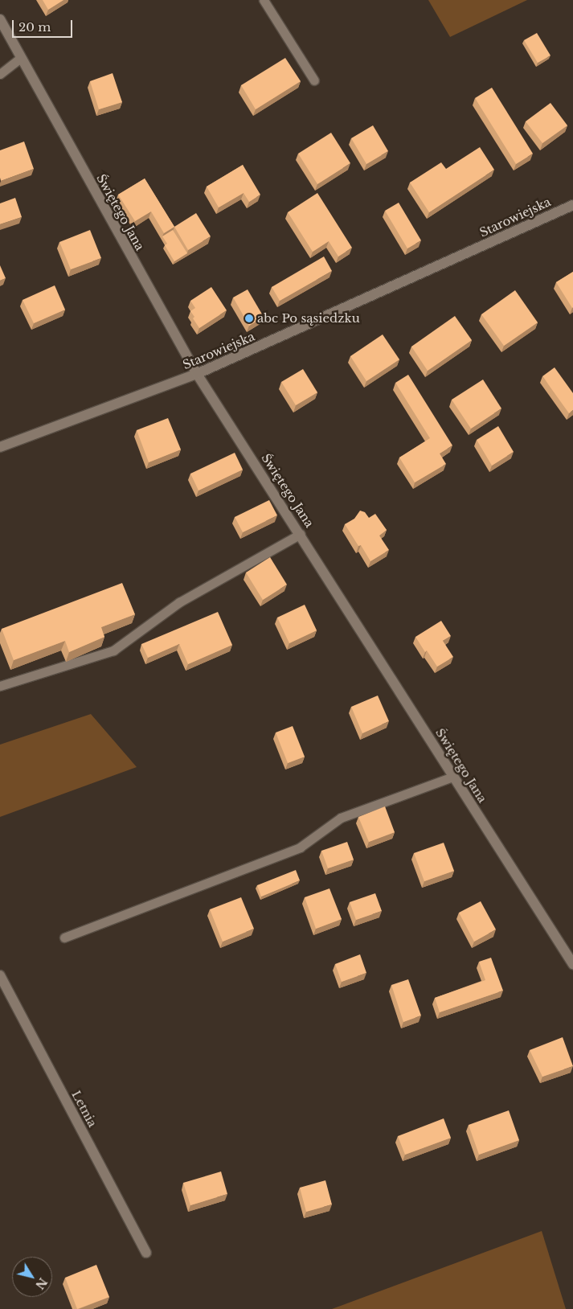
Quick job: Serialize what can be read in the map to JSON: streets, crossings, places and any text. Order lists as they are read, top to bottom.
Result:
{
  "streets": {
    "street": ["Świętego Jana", "Starowiejska", "Letnia"]
  },
  "crossings": [
    ["Świętego Jana", "Starowiejska"]
  ],
  "places": ["abc Po sąsiedzku"],
  "scale_bar": "20 m",
  "north": "bottom right"
}
